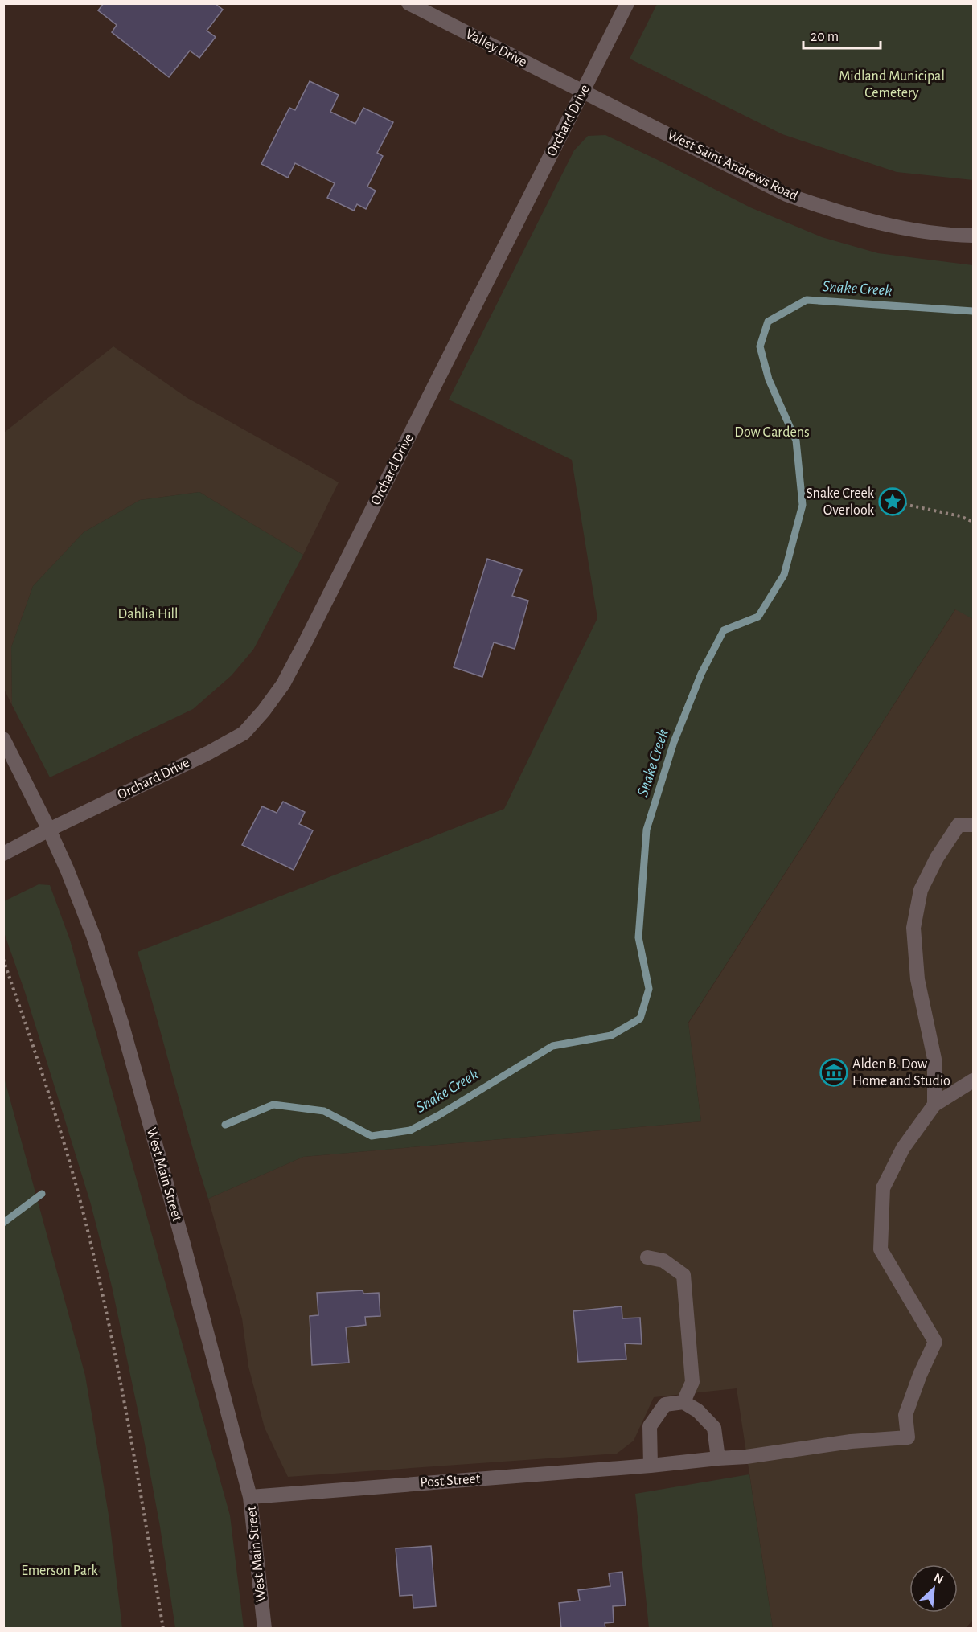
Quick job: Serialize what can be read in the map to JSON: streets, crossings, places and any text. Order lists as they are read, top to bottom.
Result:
{
  "streets": {
    "street": [
      "Valley Drive",
      "Orchard Drive",
      "West Saint Andrews Road",
      "West Main Street",
      "Post Street"
    ]
  },
  "crossings": [
    ["Valley Drive", "Orchard Drive"],
    ["Valley Drive", "West Saint Andrews Road"],
    ["Orchard Drive", "West Saint Andrews Road"],
    ["Orchard Drive", "West Main Street"],
    ["West Main Street", "Post Street"]
  ],
  "water": ["Snake Creek"],
  "parks": [
    "Midland Municipal Cemetery",
    "Dow Gardens",
    "Dahlia Hill",
    "Emerson Park"
  ],
  "places": {
    "place": ["Snake Creek Overlook"],
    "museum": ["Alden B. Dow Home and Studio"]
  },
  "scale_bar": "20 m",
  "north": "top right"
}
